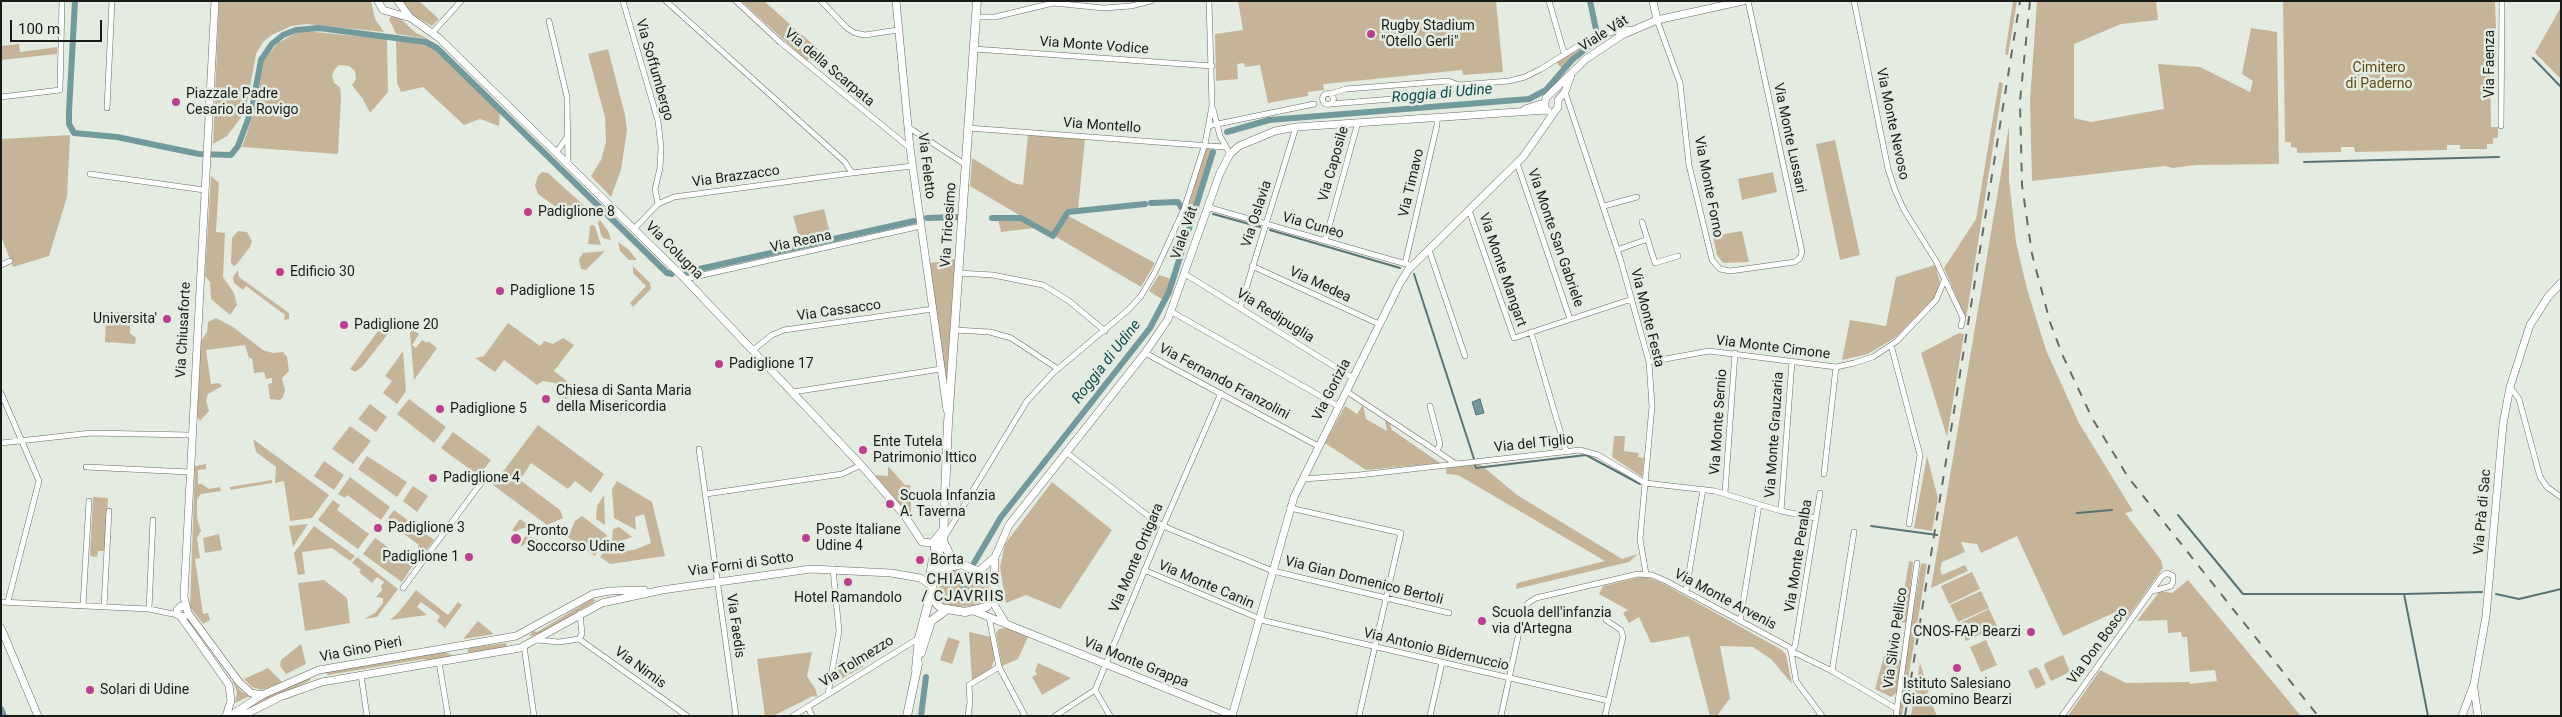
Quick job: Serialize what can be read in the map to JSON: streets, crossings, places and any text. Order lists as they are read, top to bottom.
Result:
{
  "streets": {
    "main road": ["Via Tricesimo"],
    "street": [
      "Viale Vât",
      "Via Monte Vodice",
      "Via Faenza",
      "Via della Scarpata",
      "Via Soffumbergo",
      "Via Monte Nevoso",
      "Via Montello",
      "Via Monte Lussari",
      "Via Caposile",
      "Via Feletto",
      "Via Brazzacco",
      "Via Timavo",
      "Via Monte Forno",
      "Via Oslavia",
      "Via Cuneo",
      "Via Monte San Gabriele",
      "Via Reana",
      "Via Colugna",
      "Via Monte Mangart",
      "Via Medea",
      "Via Cassacco",
      "Via Redipuglia",
      "Via Monte Festa",
      "Via Chiusaforte",
      "Via Monte Cimone",
      "Via Fernando Franzolini",
      "Via Gorizia",
      "Via Monte Sernio",
      "Via Monte Grauzaria",
      "Via del Tiglio",
      "Via Prà di Sac",
      "Via Monte Peralba",
      "Via Monte Ortigara",
      "Via Forni di Sotto",
      "Via Gian Domenico Bertoli",
      "Via Monte Canin",
      "Via Monte Arvenis",
      "Via Faedis",
      "Via Silvio Pellico",
      "Via Don Bosco",
      "Via Gino Pieri",
      "Via Antonio Bidernuccio",
      "Via Tolmezzo",
      "Via Monte Grappa",
      "Via Nimis"
    ]
  },
  "crossings": [
    ["Viale Vât", "Via Caposile"],
    ["Viale Vât", "Via Timavo"],
    ["Viale Vât", "Via Monte Forno"],
    ["Viale Vât", "Via Oslavia"],
    ["Viale Vât", "Via Cuneo"],
    ["Viale Vât", "Via Redipuglia"],
    ["Viale Vât", "Via Monte Festa"],
    ["Viale Vât", "Via Fernando Franzolini"],
    ["Viale Vât", "Via Gorizia"],
    ["Viale Vât", "Via Forni di Sotto"],
    ["Viale Vât", "Via Gian Domenico Bertoli"],
    ["Viale Vât", "Via Monte Grappa"],
    ["Via Monte Vodice", "Via Tricesimo"],
    ["Via della Scarpata", "Via Feletto"],
    ["Via Soffumbergo", "Via Brazzacco"],
    ["Via Monte Nevoso", "Via Monte Cimone"],
    ["Via Montello", "Via Tricesimo"],
    ["Via Monte Lussari", "Via Monte Forno"],
    ["Via Caposile", "Via Cuneo"],
    ["Via Feletto", "Via Brazzacco"],
    ["Via Feletto", "Via Tricesimo"],
    ["Via Feletto", "Via Reana"],
    ["Via Feletto", "Via Cassacco"],
    ["Via Brazzacco", "Via Colugna"],
    ["Via Timavo", "Via Cuneo"],
    ["Via Timavo", "Via Gorizia"],
    ["Via Oslavia", "Via Cuneo"],
    ["Via Oslavia", "Via Medea"],
    ["Via Oslavia", "Via Redipuglia"],
    ["Via Cuneo", "Via Gorizia"],
    ["Via Monte San Gabriele", "Via Gorizia"],
    ["Via Reana", "Via Colugna"],
    ["Via Colugna", "Via Cassacco"],
    ["Via Monte Mangart", "Via Gorizia"],
    ["Via Medea", "Via Gorizia"],
    ["Via Redipuglia", "Via Gorizia"],
    ["Via Monte Festa", "Via Monte Cimone"],
    ["Via Monte Festa", "Via del Tiglio"],
    ["Via Monte Festa", "Via Monte Arvenis"],
    ["Via Monte Cimone", "Via Monte Sernio"],
    ["Via Monte Cimone", "Via Monte Grauzaria"],
    ["Via Fernando Franzolini", "Via Gorizia"],
    ["Via Fernando Franzolini", "Via Monte Ortigara"],
    ["Via Gorizia", "Via del Tiglio"],
    ["Via Gorizia", "Via Gian Domenico Bertoli"],
    ["Via Gorizia", "Via Monte Canin"],
    ["Via Gorizia", "Via Antonio Bidernuccio"],
    ["Via Gorizia", "Via Monte Grappa"],
    ["Via Monte Sernio", "Via del Tiglio"],
    ["Via Monte Grauzaria", "Via del Tiglio"],
    ["Via del Tiglio", "Via Monte Peralba"],
    ["Via Monte Peralba", "Via Monte Arvenis"],
    ["Via Monte Ortigara", "Via Gian Domenico Bertoli"],
    ["Via Monte Ortigara", "Via Monte Canin"],
    ["Via Monte Ortigara", "Via Monte Grappa"],
    ["Via Forni di Sotto", "Via Faedis"],
    ["Via Forni di Sotto", "Via Gino Pieri"],
    ["Via Forni di Sotto", "Via Monte Grappa"],
    ["Via Monte Canin", "Via Antonio Bidernuccio"],
    ["Via Monte Arvenis", "Via Silvio Pellico"]
  ],
  "districts": ["CHIAVRIS / CJAVRIIS"],
  "water": ["Roggia di Udine"],
  "parks": ["Cimitero di Paderno"],
  "places": [
    "Rugby Stadium \"Otello Gerli\"",
    "Piazzale Padre Cesario da Rovigo",
    "Padiglione 8",
    "Edificio 30",
    "Padiglione 15",
    "Universita'",
    "Padiglione 20",
    "Padiglione 17",
    "Chiesa di Santa Maria della Misericordia",
    "Padiglione 5",
    "Ente Tutela Patrimonio Ittico",
    "Padiglione 4",
    "Scuola Infanzia A. Taverna",
    "Padiglione 3",
    "Poste Italiane Udine 4",
    "Pronto Soccorso Udine",
    "Padiglione 1",
    "Borta",
    "Hotel Ramandolo",
    "Scuola dell'infanzia via d'Artegna",
    "CNOS-FAP Bearzi",
    "Istituto Salesiano Giacomino Bearzi",
    "Solari di Udine"
  ],
  "scale_bar": "100 m"
}
